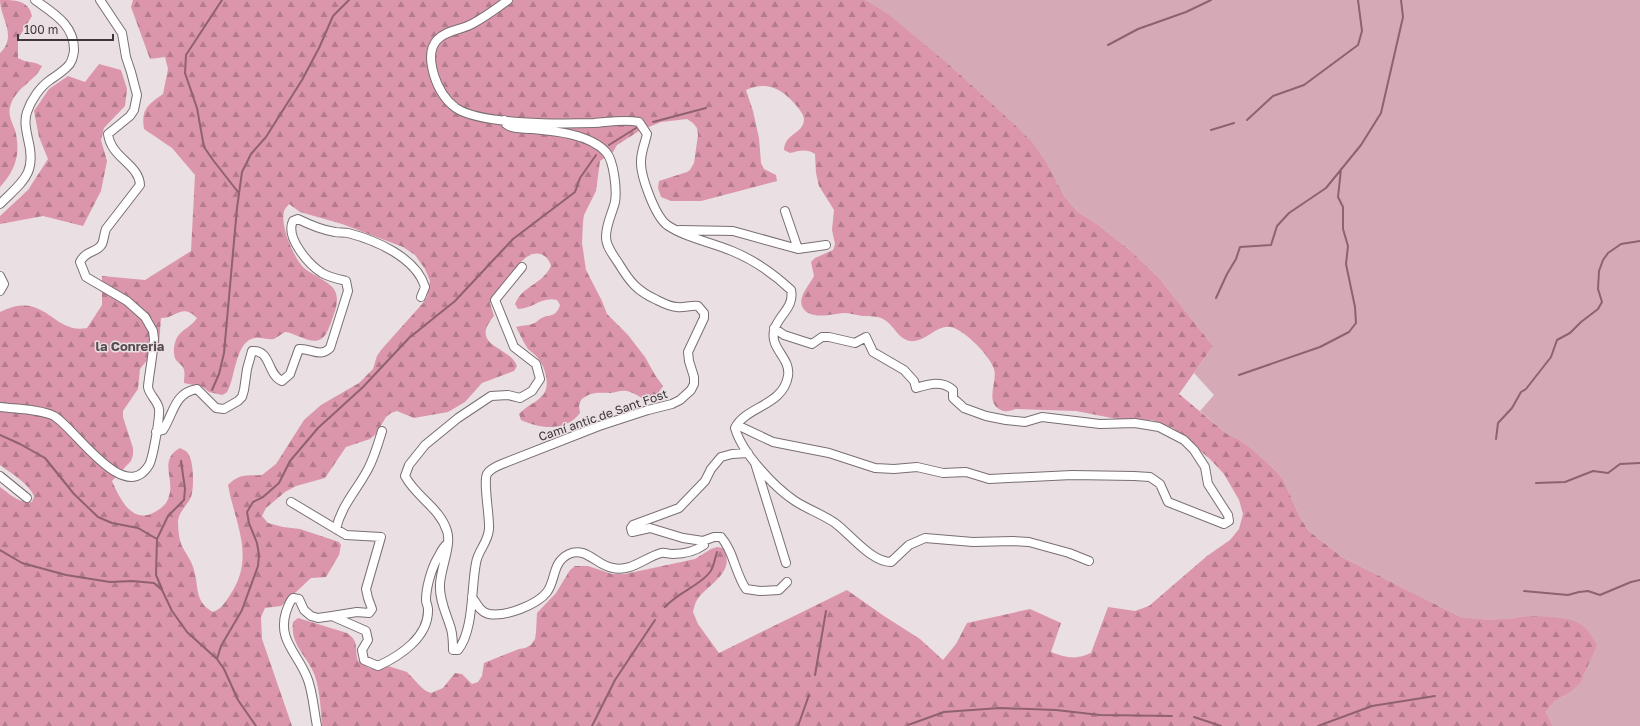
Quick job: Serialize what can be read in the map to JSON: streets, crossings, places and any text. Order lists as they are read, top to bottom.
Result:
{
  "streets": {
    "street": ["Camí antic de Sant Fost"]
  },
  "districts": ["la Conreria"],
  "scale_bar": "100 m"
}
